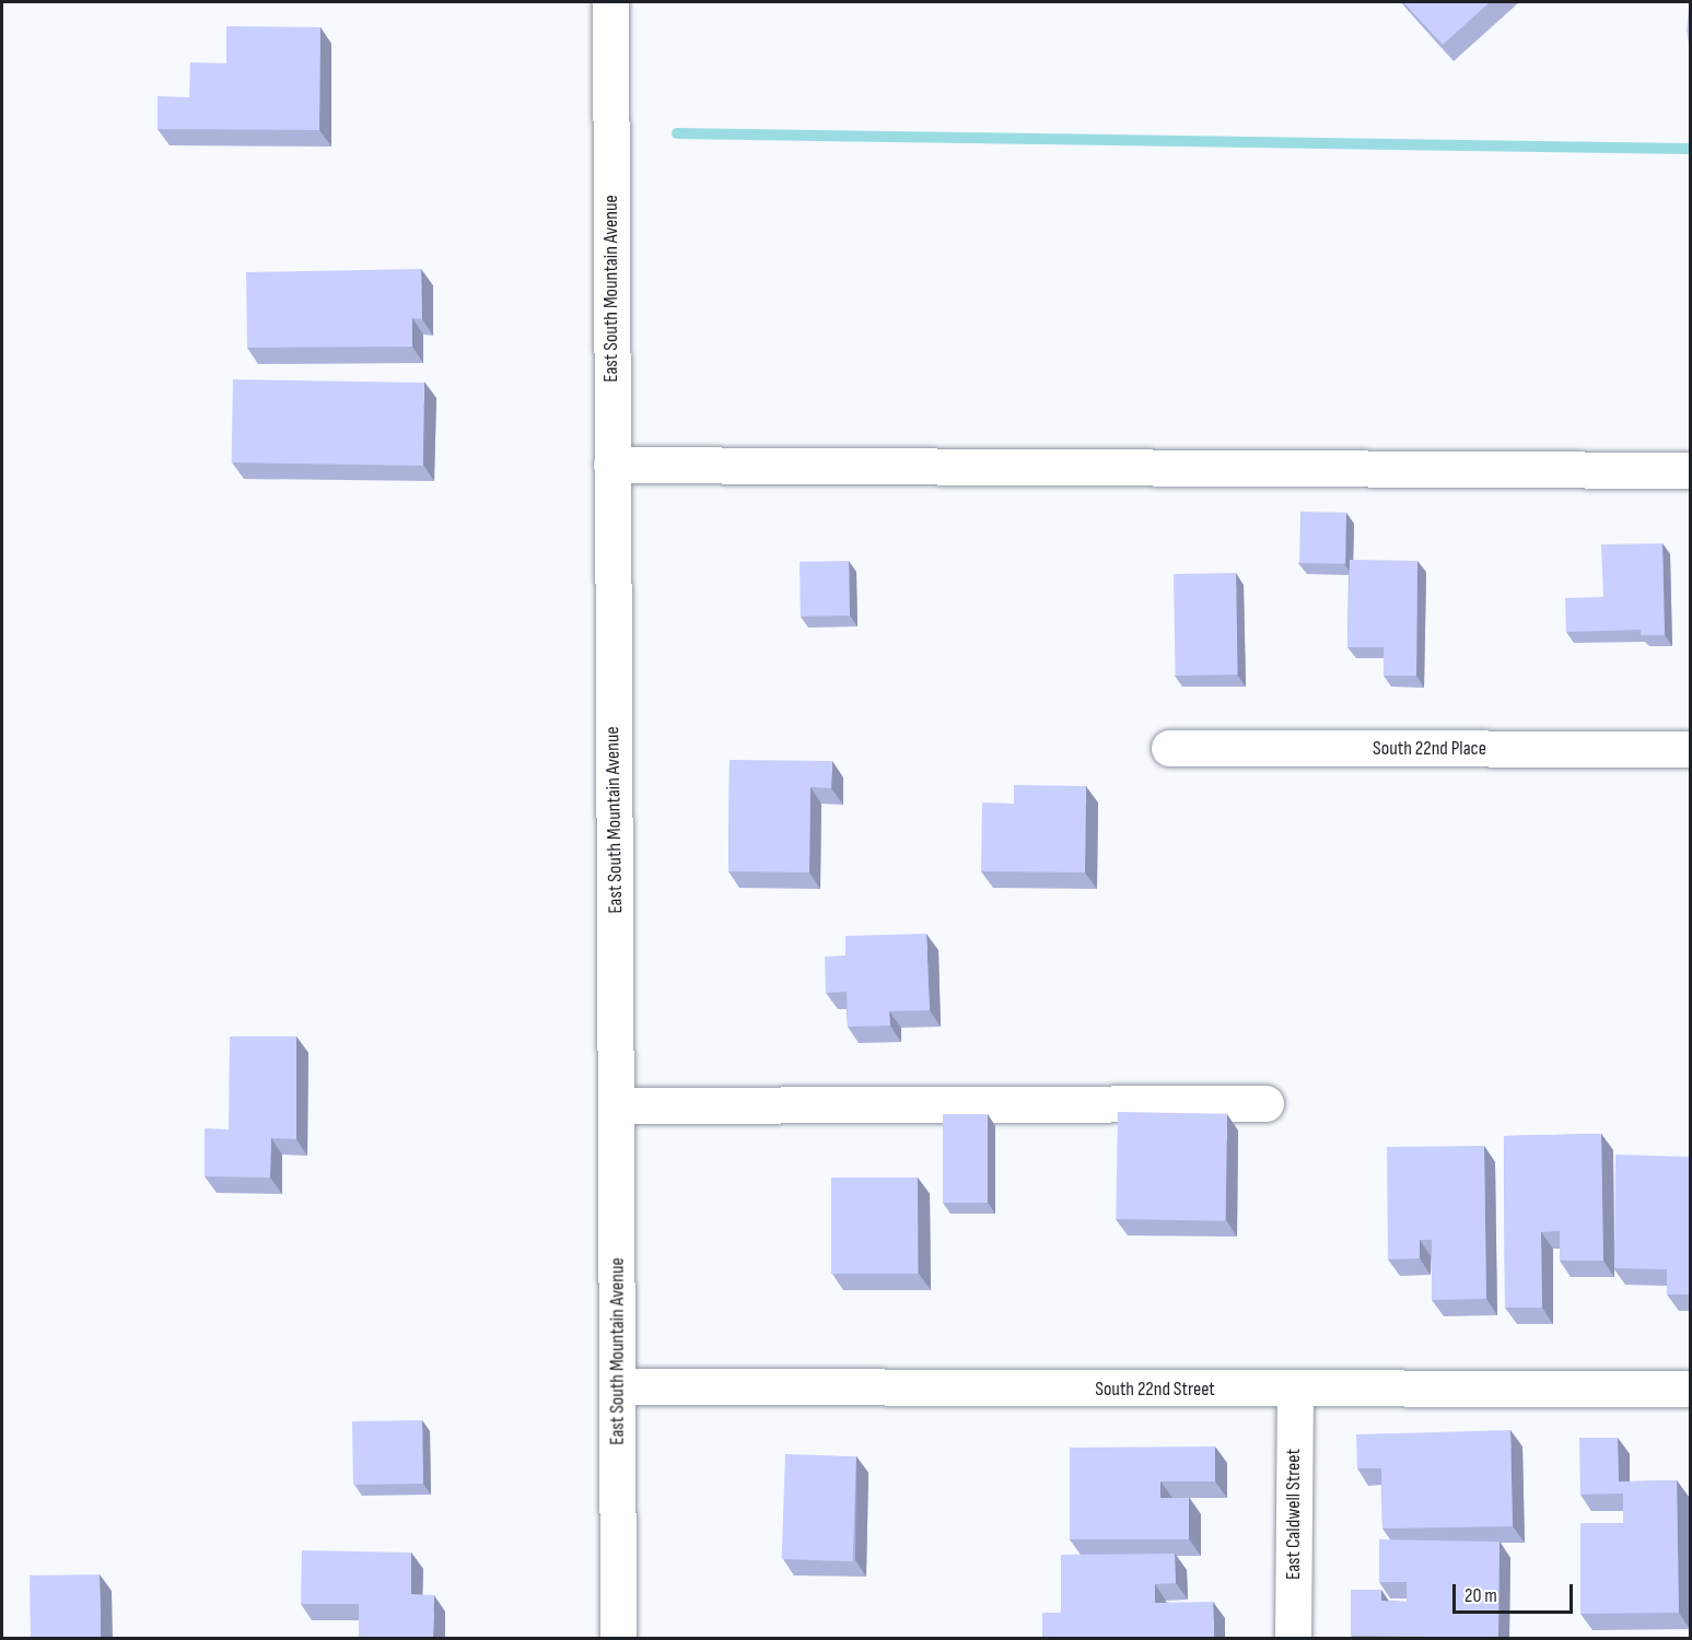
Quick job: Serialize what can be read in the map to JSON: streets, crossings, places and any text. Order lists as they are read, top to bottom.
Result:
{
  "streets": {
    "street": [
      "East South Mountain Avenue",
      "South 22nd Place",
      "South 22nd Street",
      "East Caldwell Street"
    ]
  },
  "crossings": [
    ["East South Mountain Avenue", "South 22nd Street"],
    ["South 22nd Street", "East Caldwell Street"]
  ],
  "scale_bar": "20 m"
}
